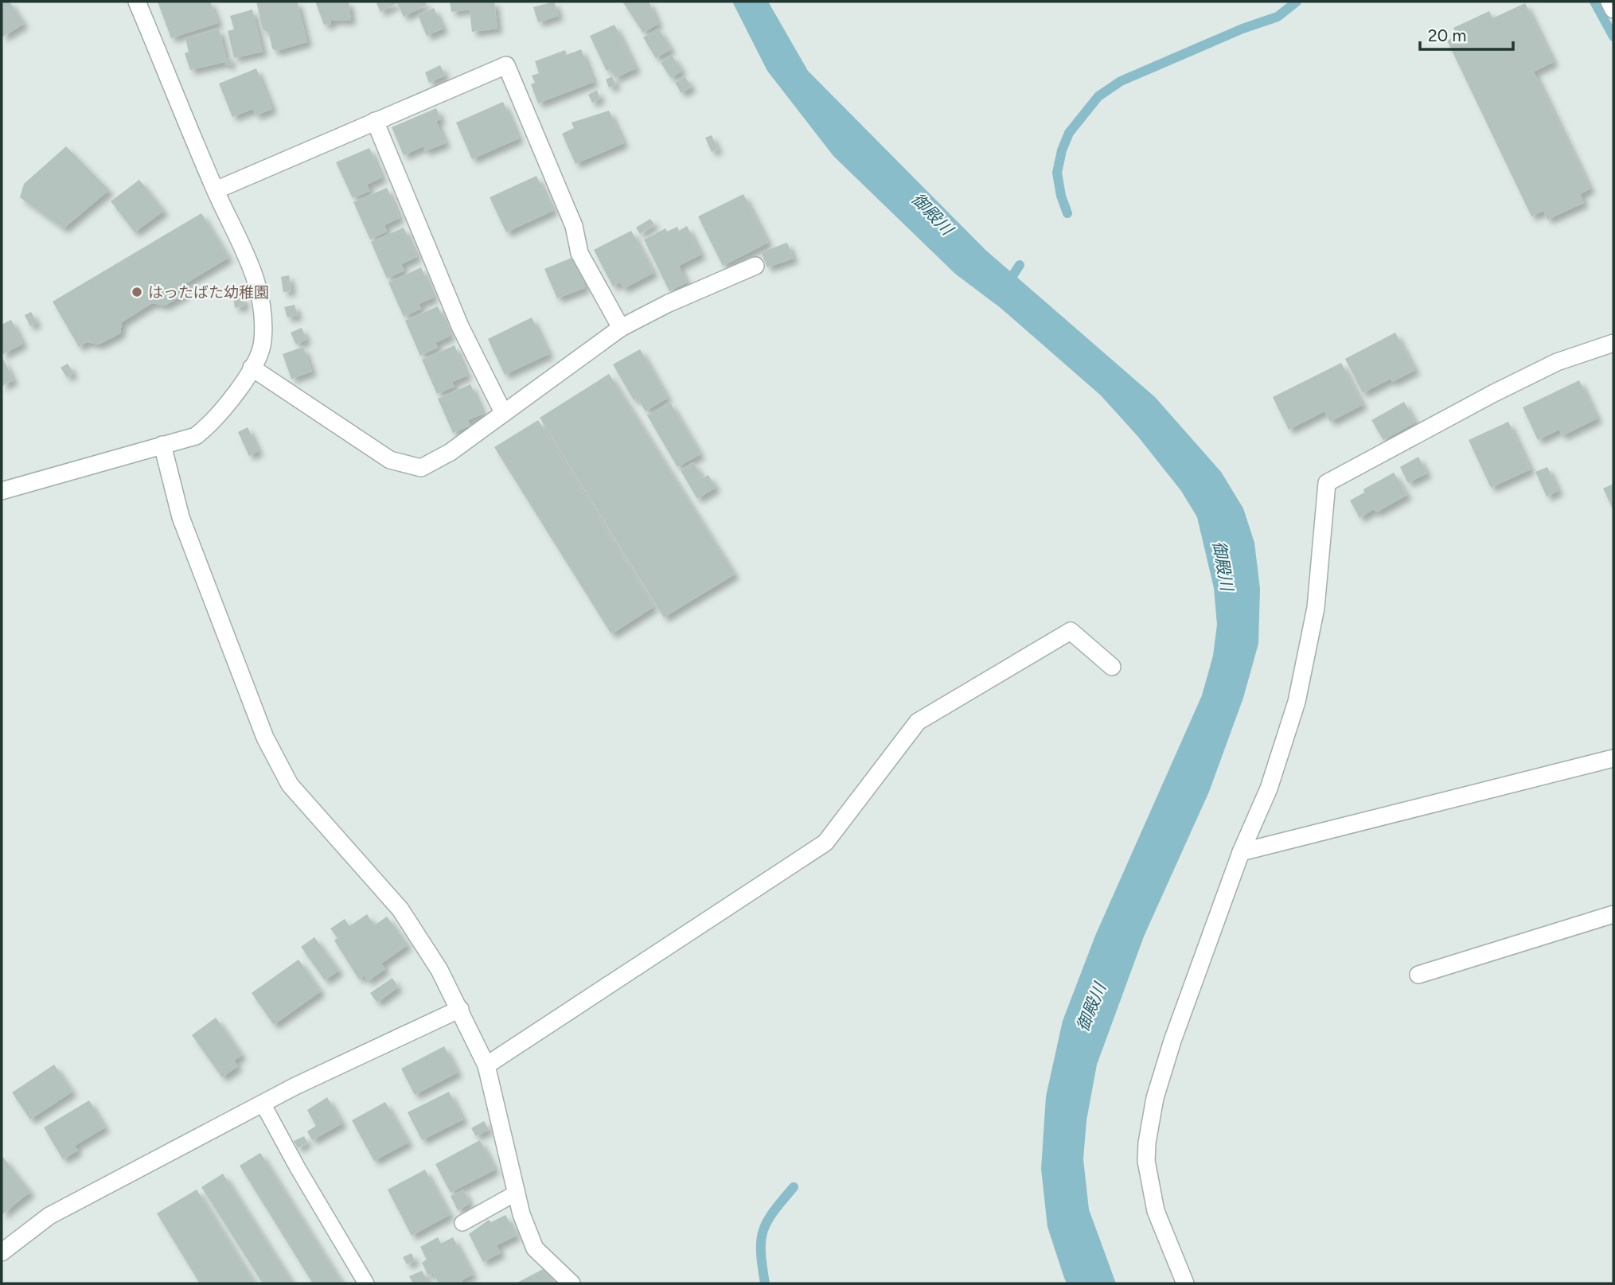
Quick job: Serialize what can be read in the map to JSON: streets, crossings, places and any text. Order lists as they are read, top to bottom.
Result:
{
  "water": ["御殿川"],
  "places": ["はったばた幼稚園"],
  "scale_bar": "20 m"
}
